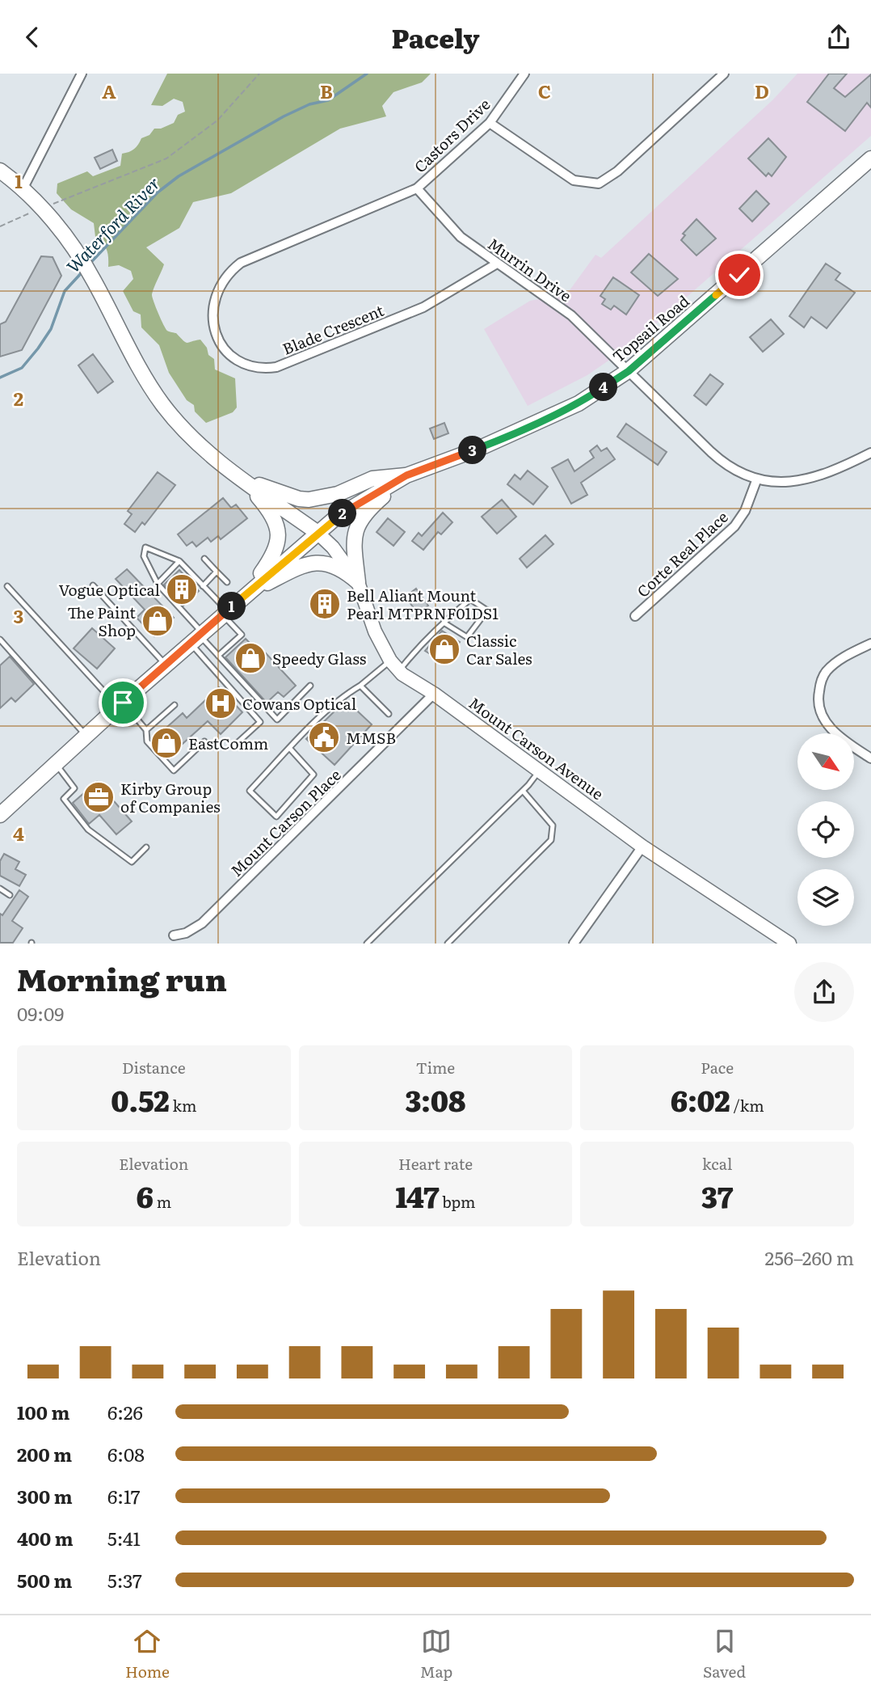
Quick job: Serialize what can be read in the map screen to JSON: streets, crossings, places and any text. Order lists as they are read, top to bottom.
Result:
{
  "streets": {
    "main road": ["Topsail Road", "Mount Carson Avenue"],
    "street": [
      "Castors Drive",
      "Murrin Drive",
      "Blade Crescent",
      "Corte Real Place",
      "Mount Carson Place"
    ]
  },
  "crossings": [
    ["Castors Drive", "Murrin Drive"],
    ["Castors Drive", "Blade Crescent"],
    ["Murrin Drive", "Topsail Road"],
    ["Murrin Drive", "Blade Crescent"],
    ["Murrin Drive", "Corte Real Place"],
    ["Topsail Road", "Mount Carson Avenue"],
    ["Mount Carson Avenue", "Mount Carson Place"]
  ],
  "water": ["Waterford River"],
  "places": {
    "building": ["Vogue Optical", "Bell Aliant Mount Pearl MTPRNF01DS1"],
    "shop": [
      "The Paint Shop",
      "Classic Car Sales",
      "Speedy Glass",
      "EastComm"
    ],
    "hospital": ["Cowans Optical"],
    "public building": ["MMSB"],
    "office": ["Kirby Group of Companies"]
  },
  "north": "bottom right",
  "page": {
    "header": "Pacely",
    "pins": [
      "4",
      "3",
      "2",
      "1"
    ],
    "heading": ["Morning run", "09:09"],
    "stats": [
      ["Distance", "0.52 km"],
      ["Time", "3:08"],
      ["Pace", "6:02 /km"],
      ["Elevation", "6 m"],
      ["Heart rate", "147 bpm"],
      ["kcal", "37"]
    ],
    "chart": ["Elevation", "256–260 m"],
    "list": [
      {
        "name": "100 m",
        "note": "6:26"
      },
      {
        "name": "200 m",
        "note": "6:08"
      },
      {
        "name": "300 m",
        "note": "6:17"
      },
      {
        "name": "400 m",
        "note": "5:41"
      },
      {
        "name": "500 m",
        "note": "5:37"
      }
    ],
    "tabs": ["Home", "Map", "Saved"]
  },
  "grid": {
    "columns": [
      "A",
      "B",
      "C",
      "D"
    ],
    "rows": [
      "1",
      "2",
      "3",
      "4"
    ]
  }
}
